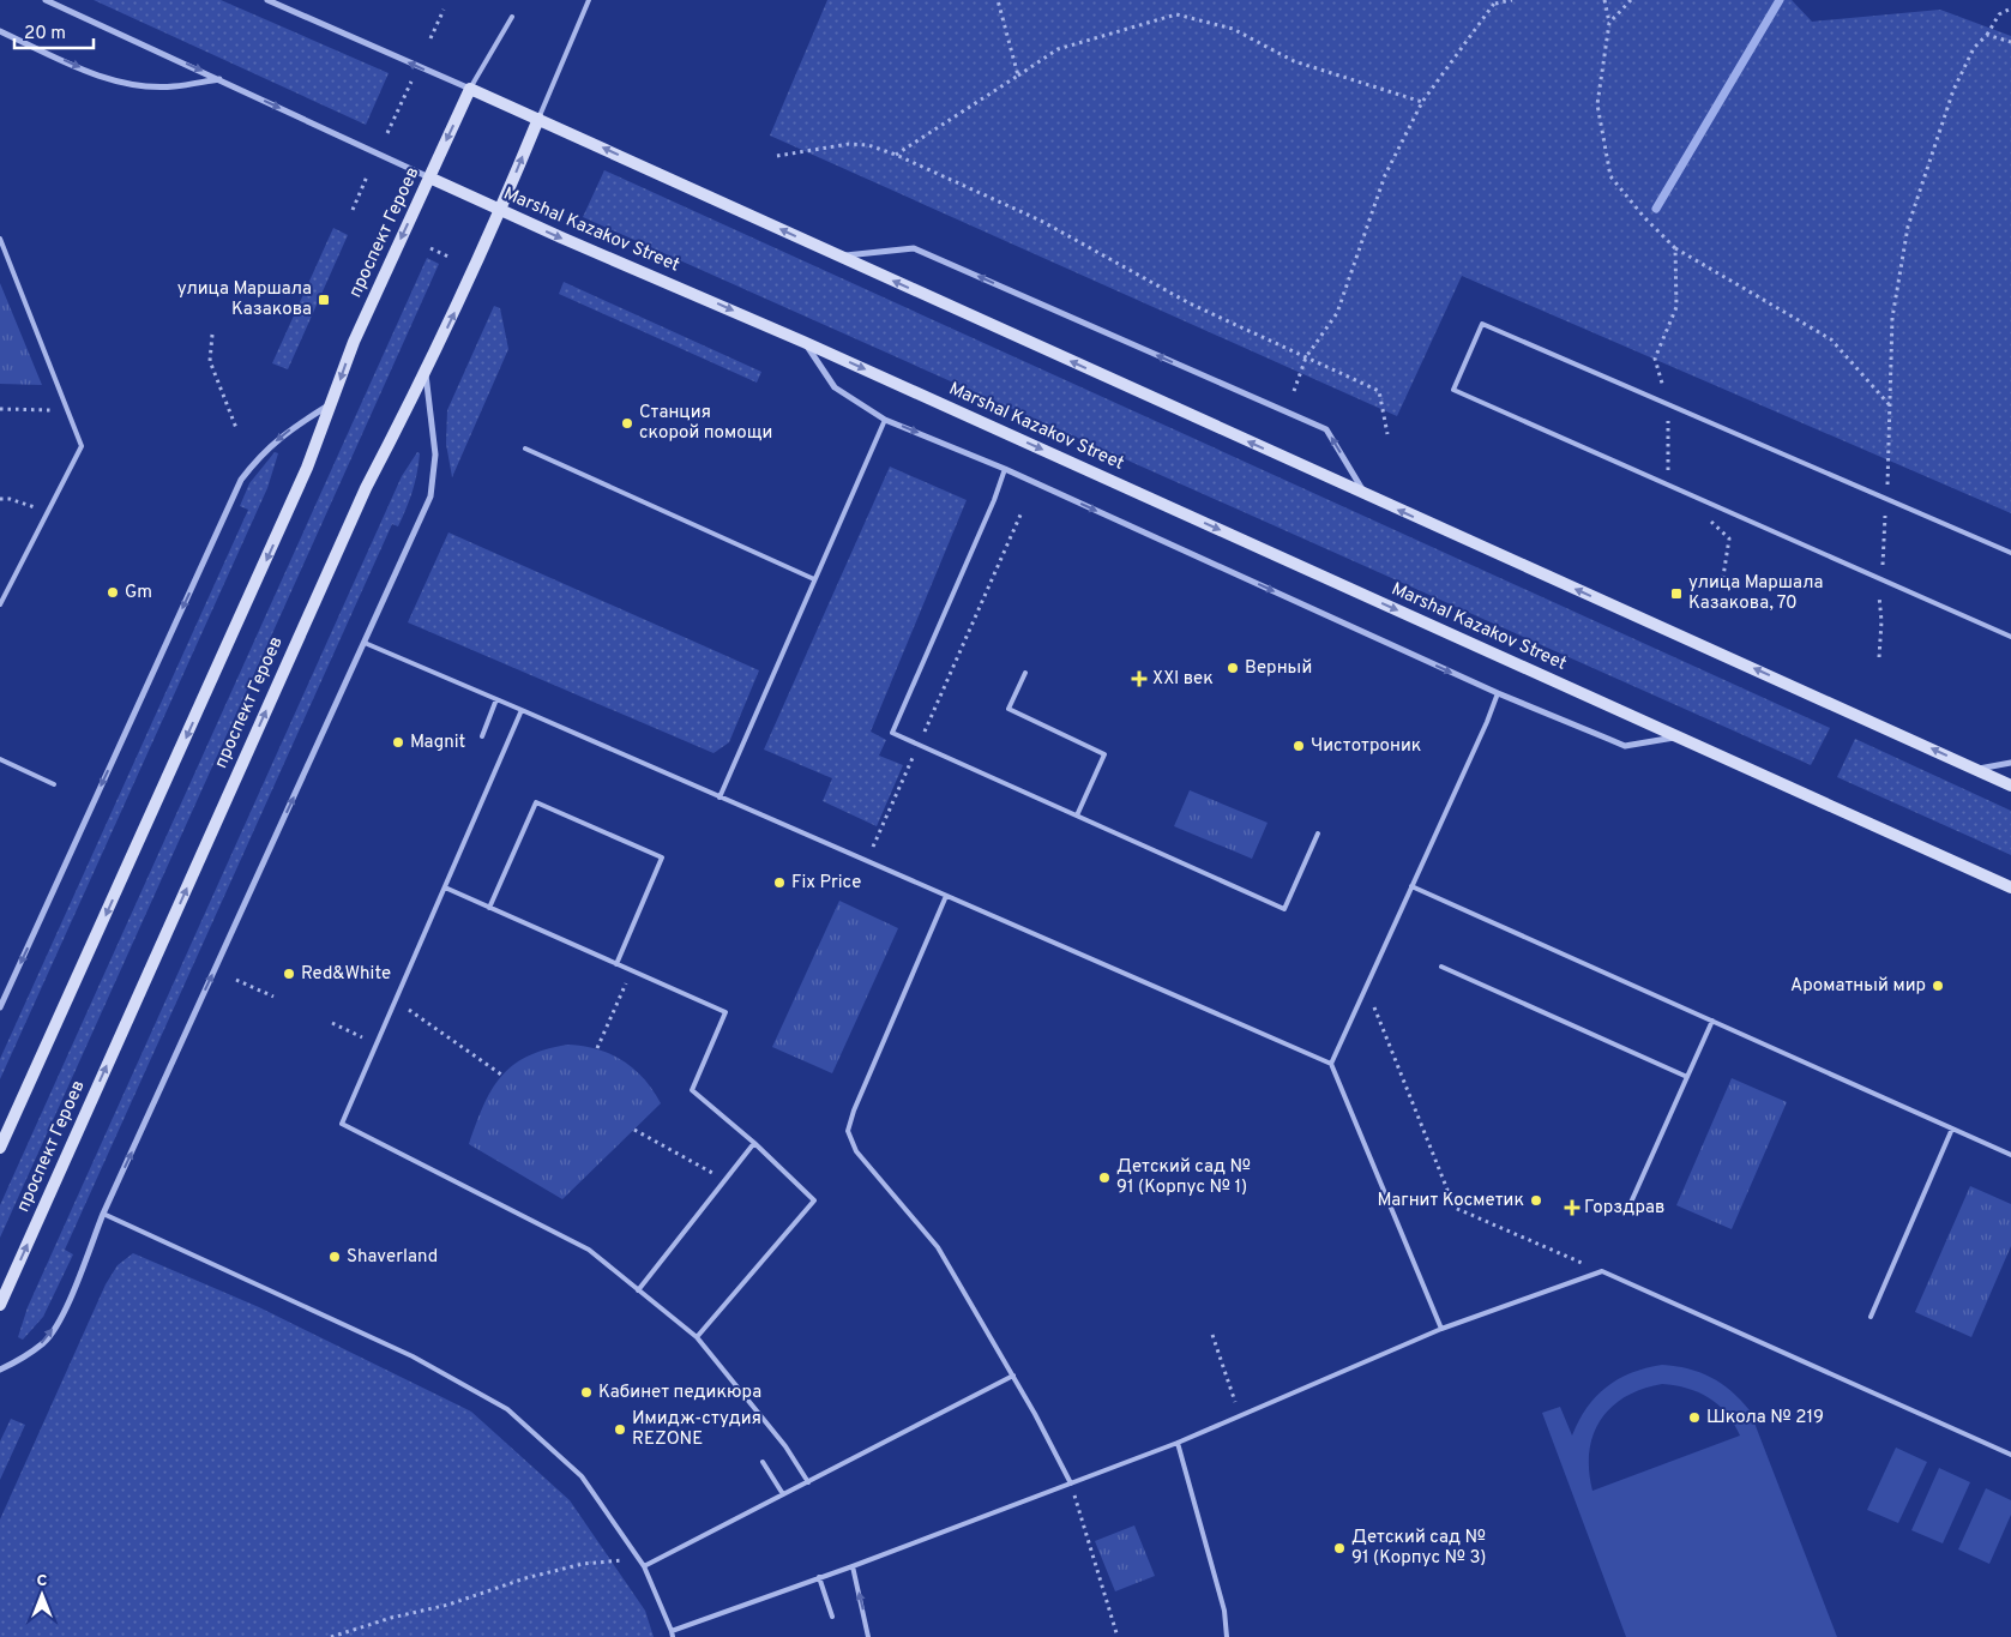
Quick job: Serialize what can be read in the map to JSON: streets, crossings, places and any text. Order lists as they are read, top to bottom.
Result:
{
  "streets": {
    "street": ["Marshal Kazakov Street", "проспект Героев"]
  },
  "crossings": [
    ["Marshal Kazakov Street", "проспект Героев"]
  ],
  "places": {
    "transit": ["улица Маршала Казакова", "улица Маршала Казакова, 70"],
    "other": [
      "Станция скорой помощи",
      "Gm",
      "Верный",
      "Magnit",
      "Чистотроник",
      "Fix Price",
      "Red&White",
      "Ароматный мир",
      "Детский сад № 91 (Корпус № 1)",
      "Магнит Косметик",
      "Shaverland",
      "Кабинет педикюра",
      "Школа № 219",
      "Имидж-студия REZONE",
      "Детский сад № 91 (Корпус № 3)"
    ],
    "health": ["XXI век", "Горздрав"]
  },
  "scale_bar": "20 m",
  "north": "top"
}
